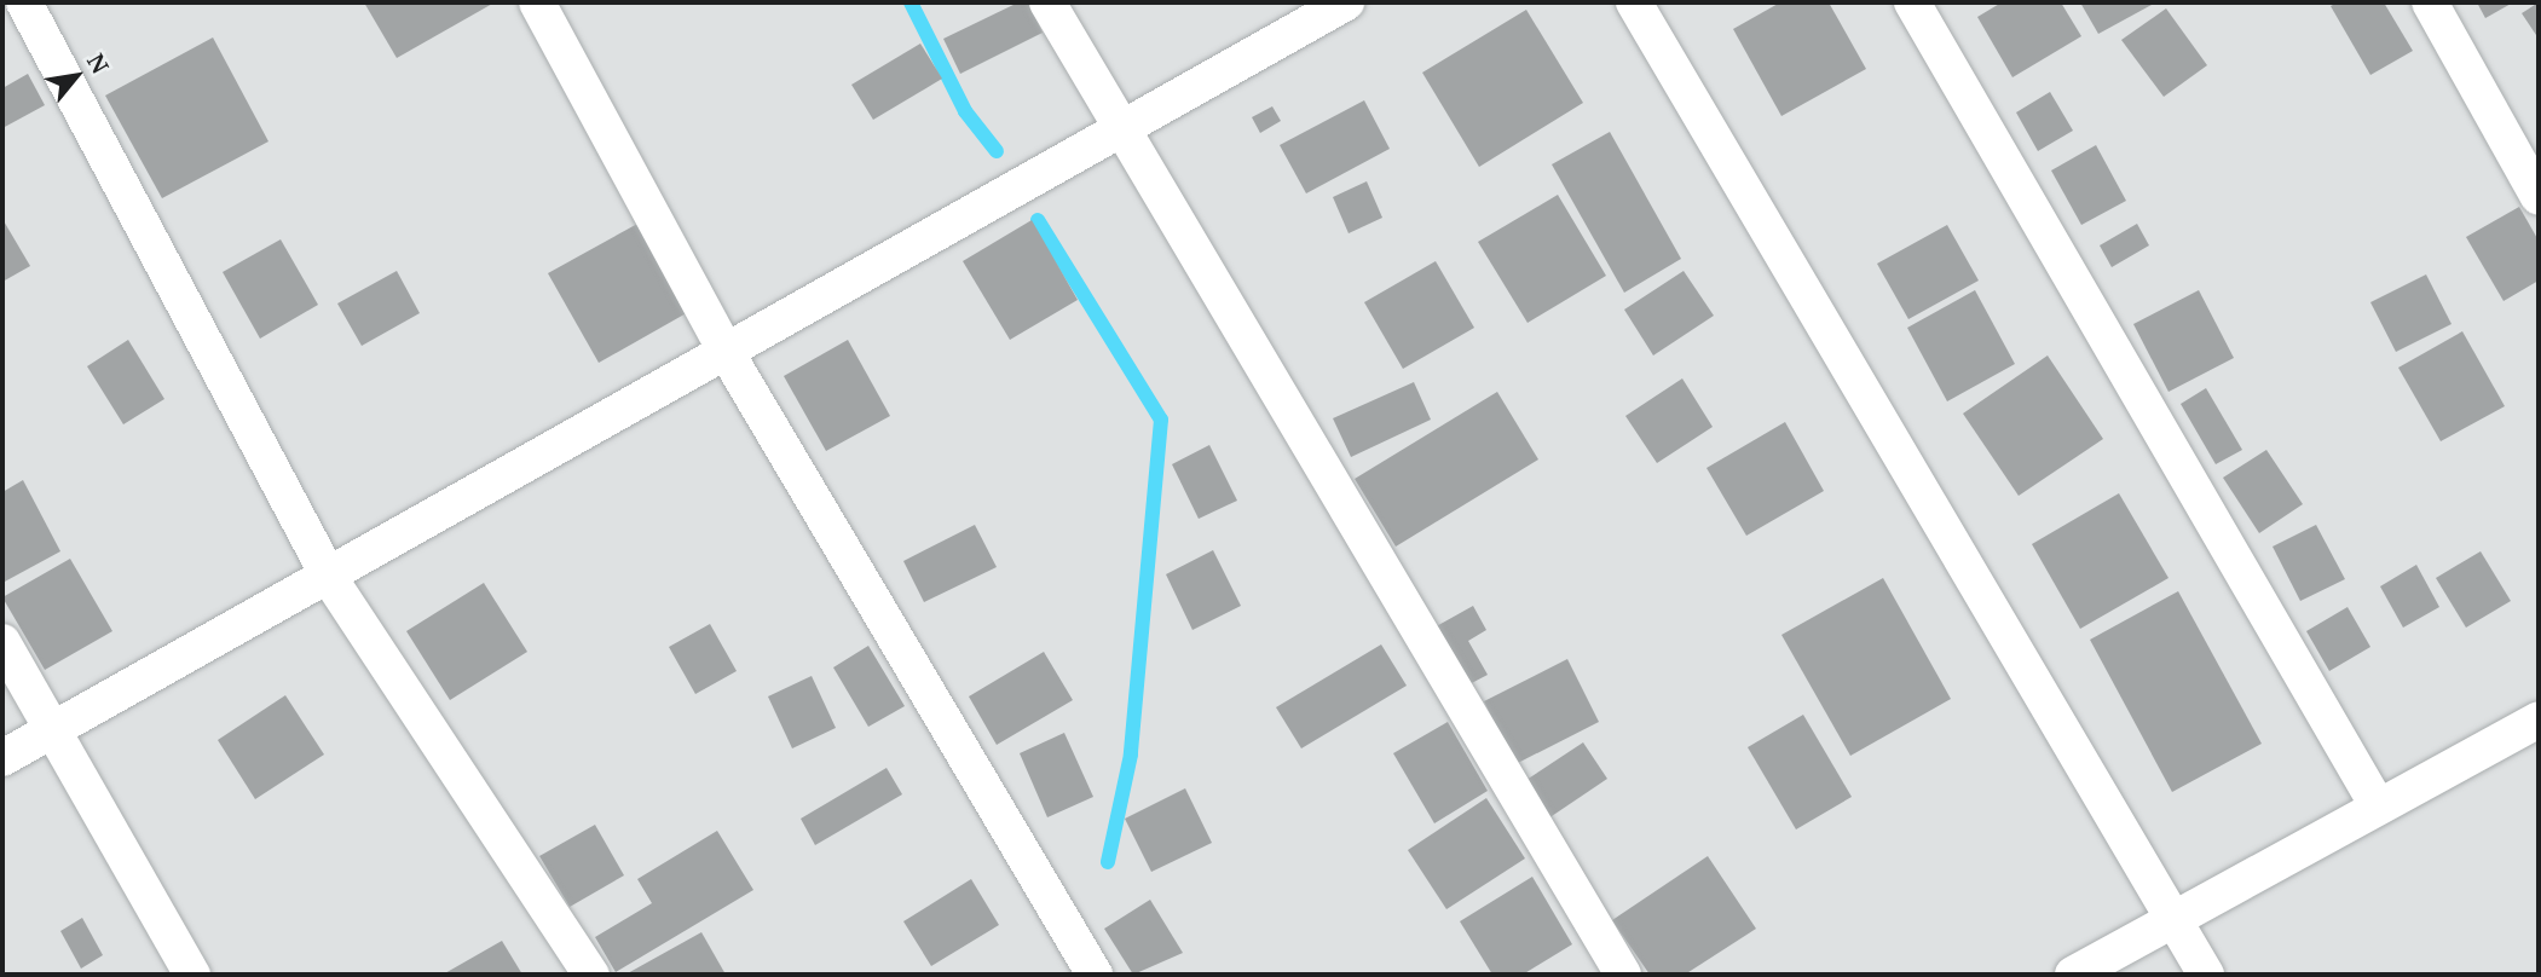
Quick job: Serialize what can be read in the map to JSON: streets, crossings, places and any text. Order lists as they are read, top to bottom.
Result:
{
  "north": "top right"
}
